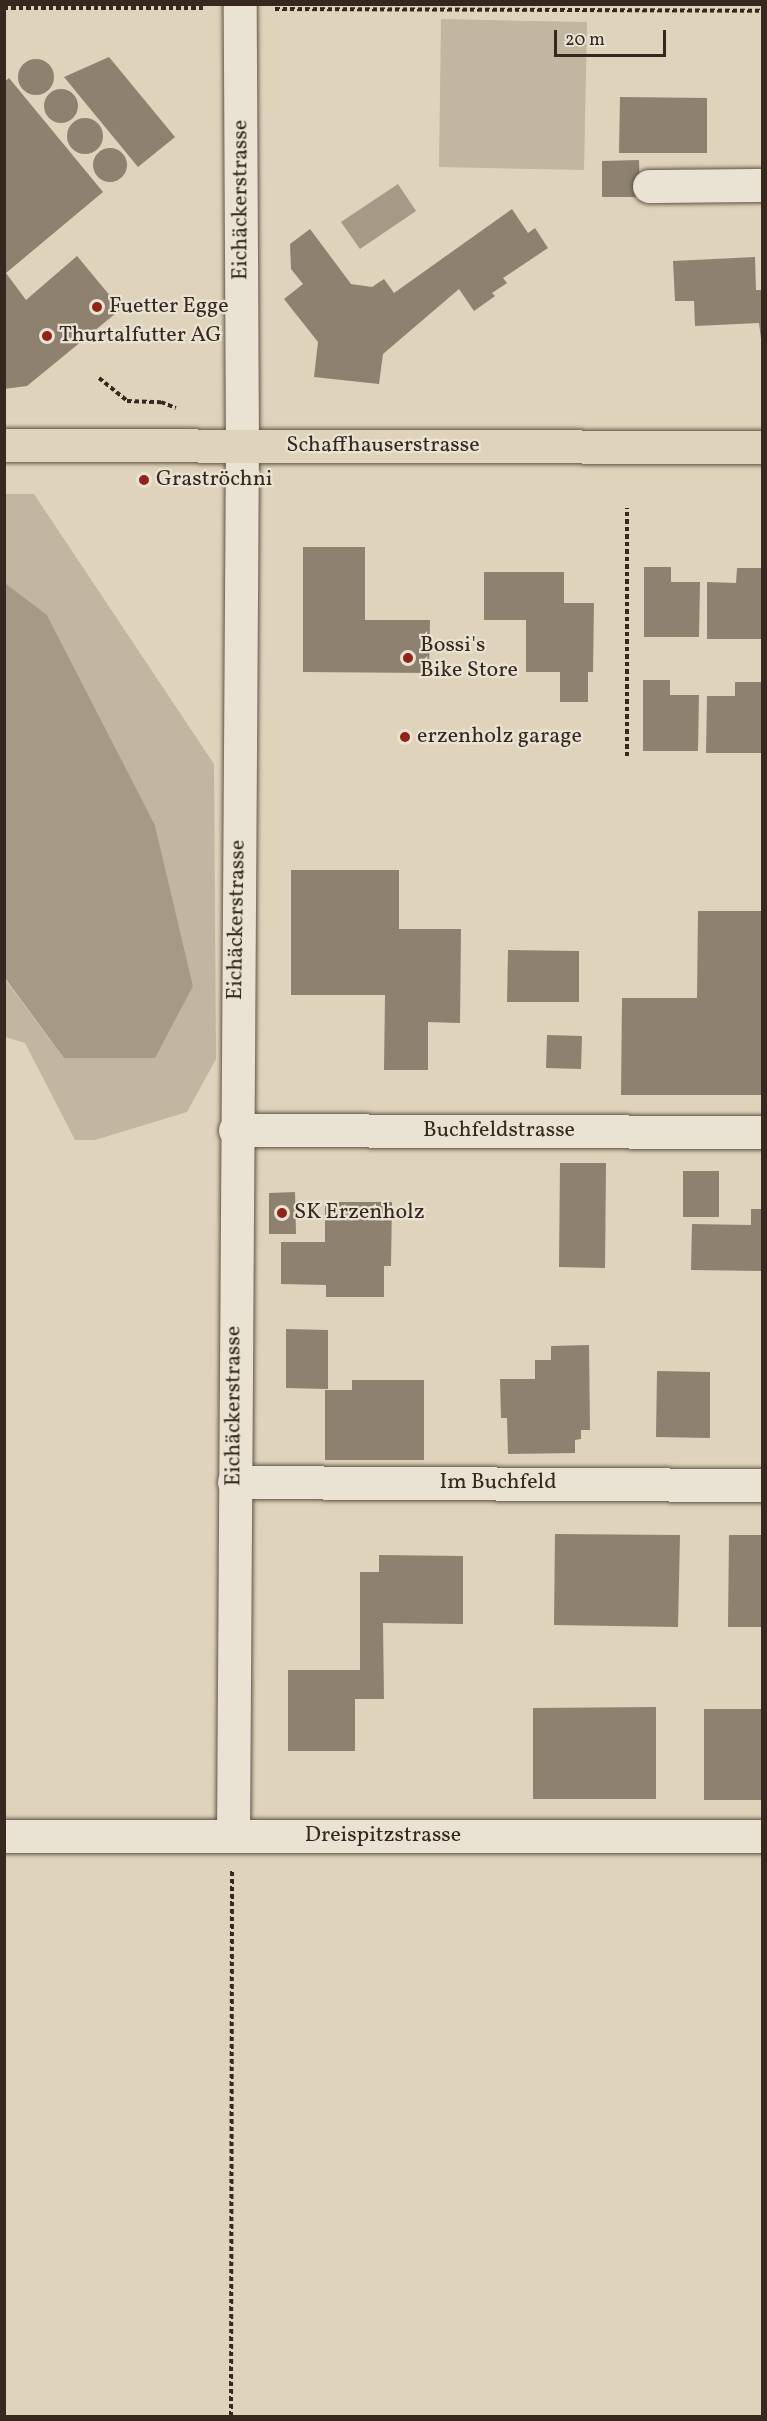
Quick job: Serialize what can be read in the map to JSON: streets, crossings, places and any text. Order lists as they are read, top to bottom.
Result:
{
  "streets": {
    "main road": ["Schaffhauserstrasse"],
    "street": [
      "Eichäckerstrasse",
      "Buchfeldstrasse",
      "Im Buchfeld",
      "Dreispitzstrasse"
    ]
  },
  "crossings": [
    ["Eichäckerstrasse", "Schaffhauserstrasse"],
    ["Eichäckerstrasse", "Buchfeldstrasse"],
    ["Eichäckerstrasse", "Im Buchfeld"],
    ["Eichäckerstrasse", "Dreispitzstrasse"]
  ],
  "places": [
    "Fuetter Egge",
    "Thurtalfutter AG",
    "Graströchni",
    "Bossi's Bike Store",
    "erzenholz garage",
    "SK Erzenholz"
  ],
  "scale_bar": "20 m"
}
